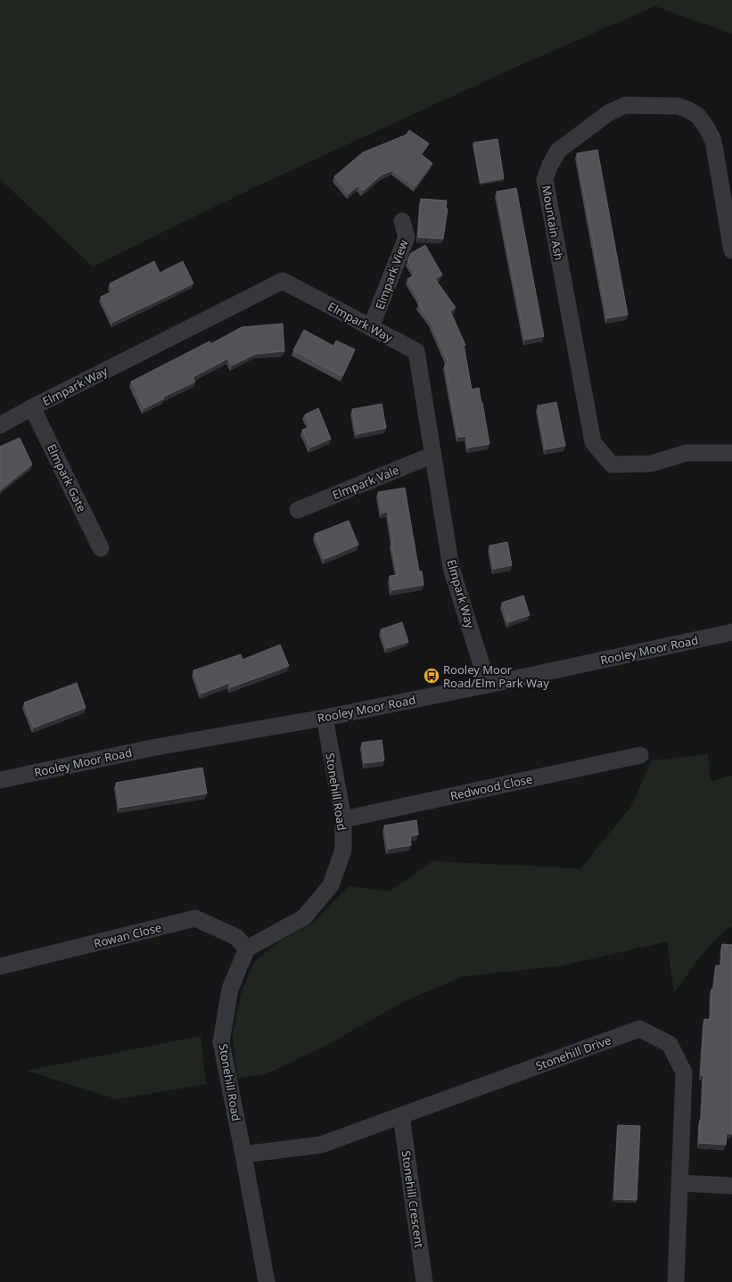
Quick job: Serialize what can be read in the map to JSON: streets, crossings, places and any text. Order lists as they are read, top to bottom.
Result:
{
  "streets": {
    "street": [
      "Mountain Ash",
      "Elmpark View",
      "Elmpark Way",
      "Elmpark Gate",
      "Elmpark Vale",
      "Rooley Moor Road",
      "Redwood Close",
      "Stonehill Road",
      "Rowan Close",
      "Stonehill Drive",
      "Stonehill Crescent"
    ]
  },
  "crossings": [
    ["Elmpark View", "Elmpark Way"],
    ["Elmpark Way", "Elmpark Gate"],
    ["Elmpark Way", "Elmpark Vale"],
    ["Elmpark Way", "Rooley Moor Road"],
    ["Rooley Moor Road", "Stonehill Road"],
    ["Redwood Close", "Stonehill Road"],
    ["Stonehill Road", "Rowan Close"],
    ["Stonehill Road", "Stonehill Drive"],
    ["Stonehill Drive", "Stonehill Crescent"]
  ],
  "places": {
    "bus stop": ["Rooley Moor Road/Elm Park Way"]
  }
}
